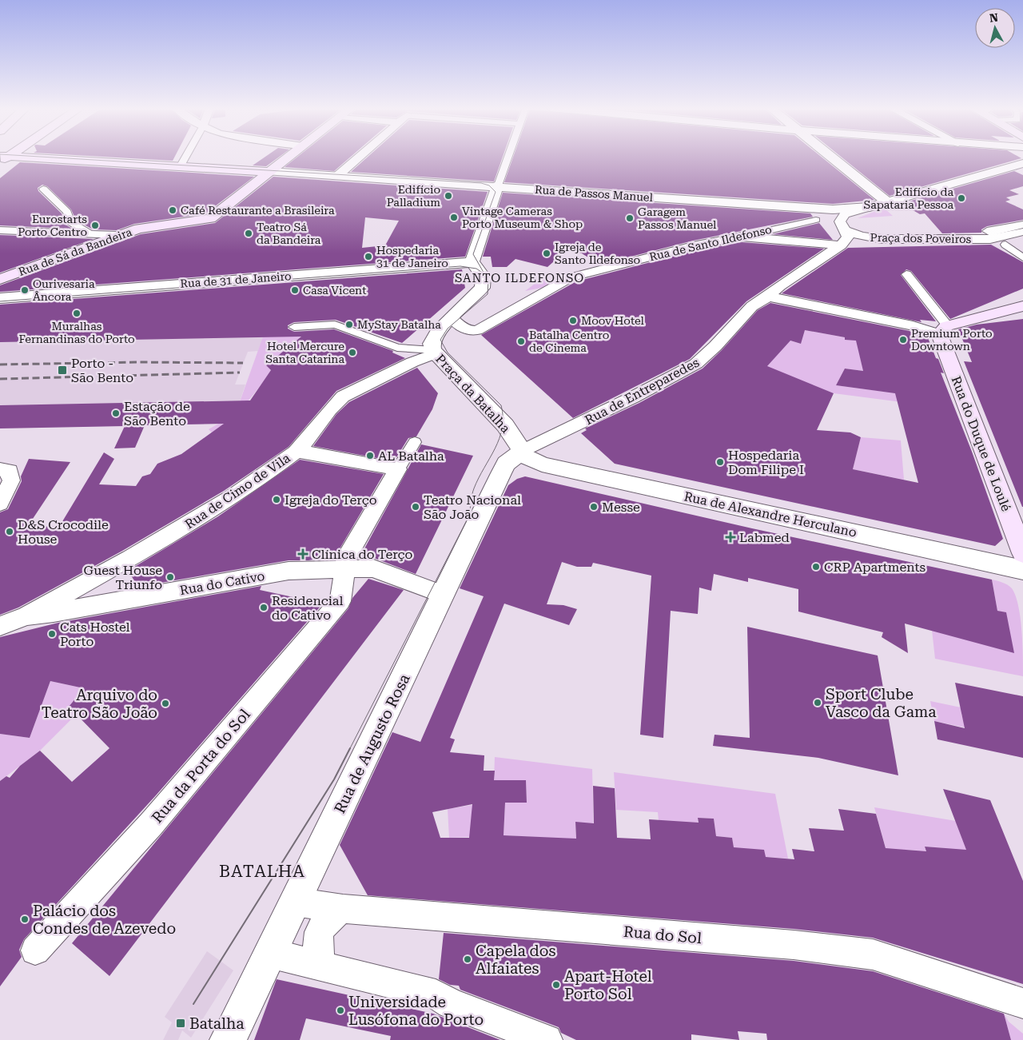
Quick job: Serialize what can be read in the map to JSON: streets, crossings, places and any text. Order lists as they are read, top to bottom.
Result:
{
  "streets": {
    "main road": ["Rua de Sá da Bandeira", "Rua do Duque de Loulé"],
    "street": [
      "Rua de Passos Manuel",
      "Praça dos Poveiros",
      "Rua de Santo Ildefonso",
      "Rua de 31 de Janeiro",
      "Rua de Entreparedes",
      "Praça da Batalha",
      "Rua de Cimo de Vila",
      "Rua de Alexandre Herculano",
      "Rua do Cativo",
      "Rua de Augusto Rosa",
      "Rua da Porta do Sol",
      "Rua do Sol"
    ]
  },
  "crossings": [
    ["Rua de Passos Manuel", "Rua de Sá da Bandeira"],
    ["Rua de Santo Ildefonso", "Praça da Batalha"],
    ["Rua de 31 de Janeiro", "Praça da Batalha"],
    ["Rua de Entreparedes", "Praça da Batalha"],
    ["Rua de Entreparedes", "Rua de Alexandre Herculano"],
    ["Rua de Entreparedes", "Rua de Augusto Rosa"],
    ["Praça da Batalha", "Rua de Cimo de Vila"],
    ["Praça da Batalha", "Rua de Alexandre Herculano"],
    ["Praça da Batalha", "Rua de Augusto Rosa"],
    ["Rua de Cimo de Vila", "Rua do Cativo"],
    ["Rua de Alexandre Herculano", "Rua de Augusto Rosa"],
    ["Rua do Cativo", "Rua de Augusto Rosa"],
    ["Rua do Cativo", "Rua da Porta do Sol"],
    ["Rua de Augusto Rosa", "Rua do Sol"]
  ],
  "districts": ["SANTO ILDEFONSO", "BATALHA"],
  "places": {
    "other": [
      "Edifício Palladium",
      "Edifício da Sapataria Pessoa",
      "Café Restaurante a Brasileira",
      "Vintage Cameras Porto Museum & Shop",
      "Garagem Passos Manuel",
      "Eurostarts Porto Centro",
      "Teatro Sá da Bandeira",
      "Igreja de Santo Ildefonso",
      "Hospedaria 31 de Janeiro",
      "Ourivesaria Âncora",
      "Casa Vicent",
      "Muralhas Fernandinas do Porto",
      "Moov Hotel",
      "MyStay Batalha",
      "Premium Porto Downtown",
      "Batalha Centro de Cinema",
      "Hotel Mercure Santa Catarina",
      "Estação de São Bento",
      "AL Batalha",
      "Hospedaria Dom Filipe I",
      "Igreja do Terço",
      "Teatro Nacional São João",
      "Messe",
      "D&S Crocodile House",
      "CRP Apartments",
      "Guest House Triunfo",
      "Residencial do Cativo",
      "Cats Hostel Porto",
      "Sport Clube Vasco da Gama",
      "Arquivo do Teatro São João",
      "Palácio dos Condes de Azevedo",
      "Capela dos Alfaiates",
      "Apart-Hotel Porto Sol",
      "Universidade Lusófona do Porto"
    ],
    "transit": ["Porto - São Bento", "Batalha"],
    "health": ["Labmed", "Clínica do Terço"]
  },
  "north": "top"
}
